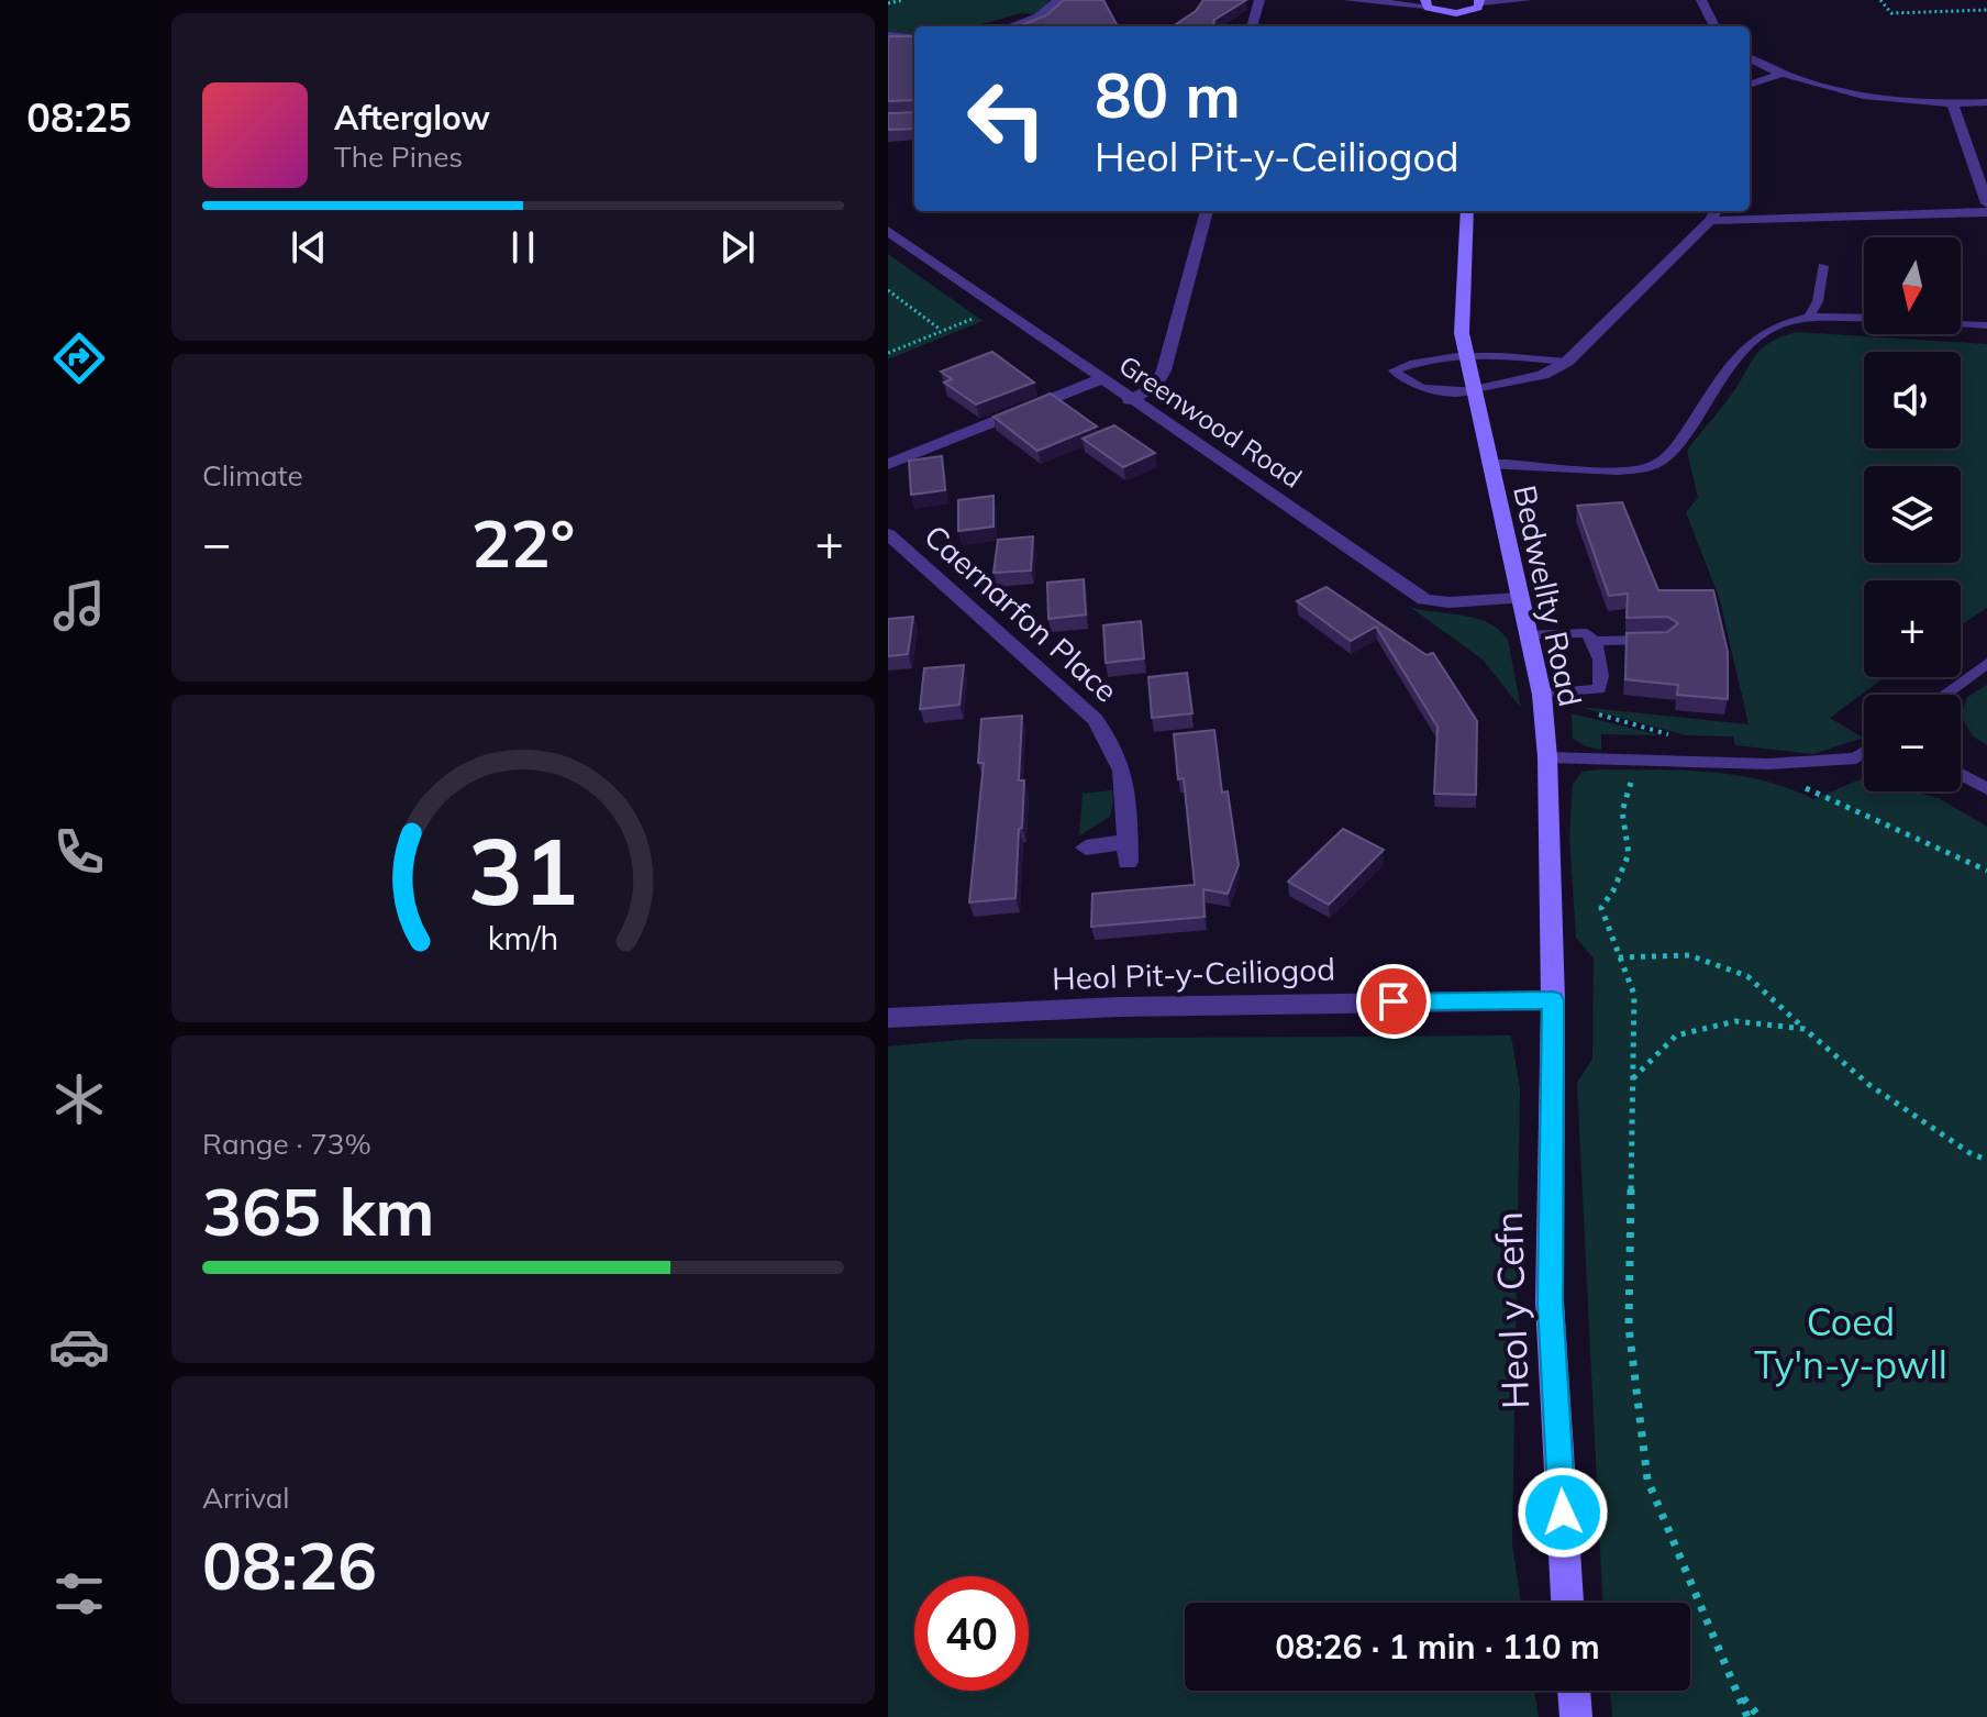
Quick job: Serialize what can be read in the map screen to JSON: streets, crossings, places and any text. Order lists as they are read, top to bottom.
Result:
{
  "streets": {
    "street": [
      "Greenwood Road",
      "Bedwellty Road",
      "Caernarfon Place",
      "Heol Pit-y-Ceiliogod",
      "Heol y Cefn"
    ]
  },
  "crossings": [
    ["Greenwood Road", "Bedwellty Road"],
    ["Bedwellty Road", "Heol Pit-y-Ceiliogod"],
    ["Bedwellty Road", "Heol y Cefn"],
    ["Heol Pit-y-Ceiliogod", "Heol y Cefn"]
  ],
  "parks": ["Coed Ty'n-y-pwll"],
  "north": "bottom",
  "page": {
    "tabs": "08:25",
    "turn": ["80 m", "Heol Pit-y-Ceiliogod"],
    "song": ["Afterglow", "The Pines"],
    "map_buttons": ["+", "−"],
    "tile": [
      "Climate",
      ["Range · 73%", "365 km"],
      ["Arrival", "08:26"]
    ],
    "heat": ["−", "22°", "+"],
    "limit": "40",
    "trip": "08:26 · 1 min · 110 m",
    "gauge": ["31", "km/h"]
  }
}
